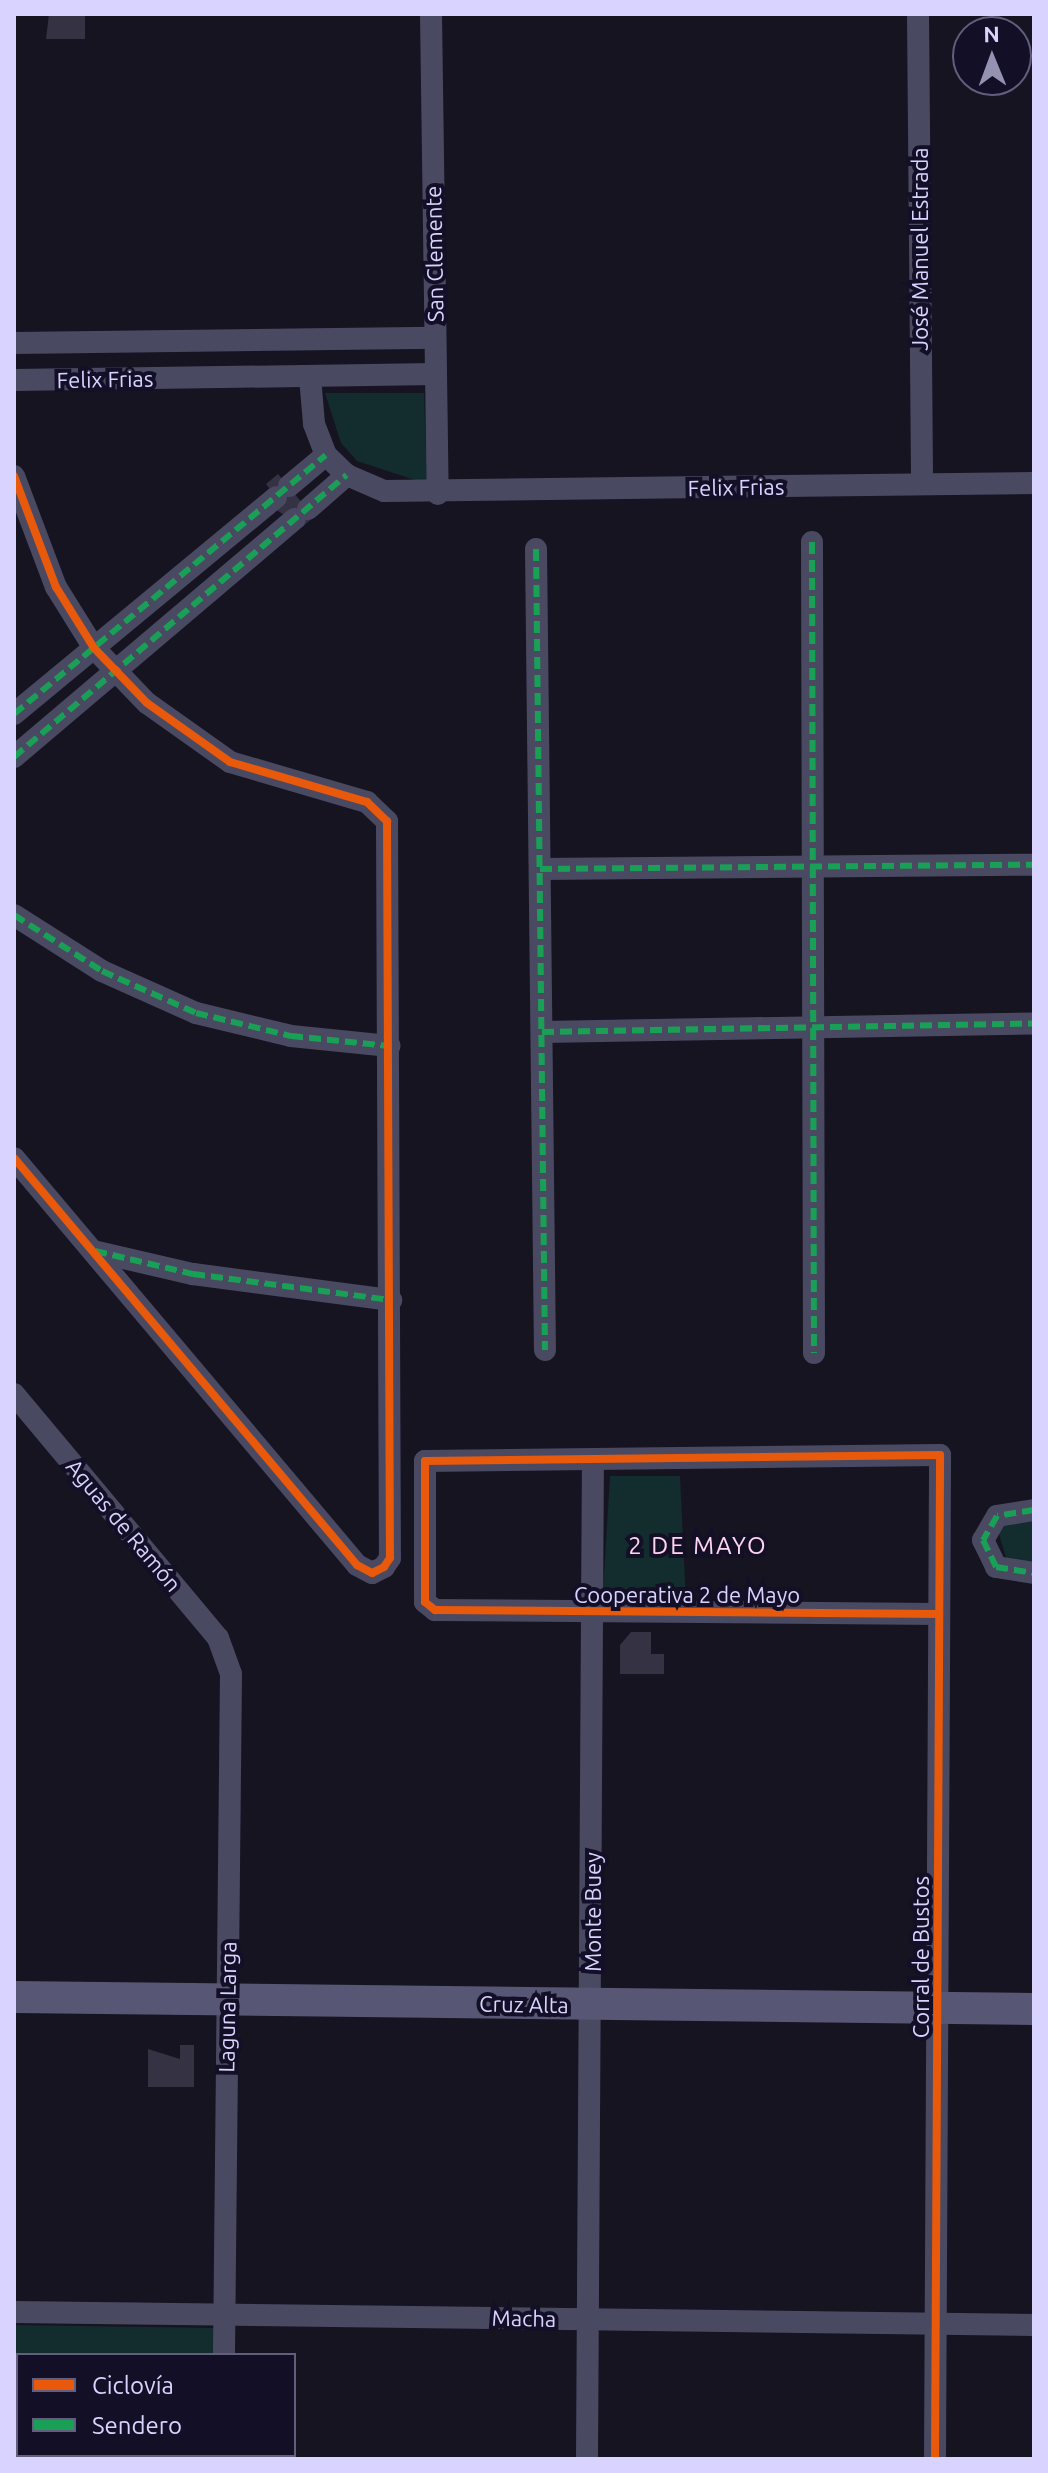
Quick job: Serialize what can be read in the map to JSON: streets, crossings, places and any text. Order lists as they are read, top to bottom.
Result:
{
  "streets": {
    "main road": ["Cruz Alta"],
    "street": [
      "José Manuel Estrada",
      "San Clemente",
      "Felix Frias",
      "Aguas de Ramón",
      "Cooperativa 2 de Mayo",
      "Monte Buey",
      "Corral de Bustos",
      "Laguna Larga",
      "Macha"
    ]
  },
  "crossings": [
    ["José Manuel Estrada", "Felix Frias"],
    ["San Clemente", "Felix Frias"],
    ["Aguas de Ramón", "Laguna Larga"],
    ["Cooperativa 2 de Mayo", "Monte Buey"],
    ["Cooperativa 2 de Mayo", "Corral de Bustos"],
    ["Monte Buey", "Corral de Bustos"],
    ["Monte Buey", "Cruz Alta"],
    ["Monte Buey", "Macha"],
    ["Corral de Bustos", "Cruz Alta"],
    ["Corral de Bustos", "Macha"],
    ["Cruz Alta", "Laguna Larga"],
    ["Laguna Larga", "Macha"]
  ],
  "districts": ["2 DE MAYO"],
  "legend": ["Ciclovía", "Sendero"],
  "north": "top"
}
